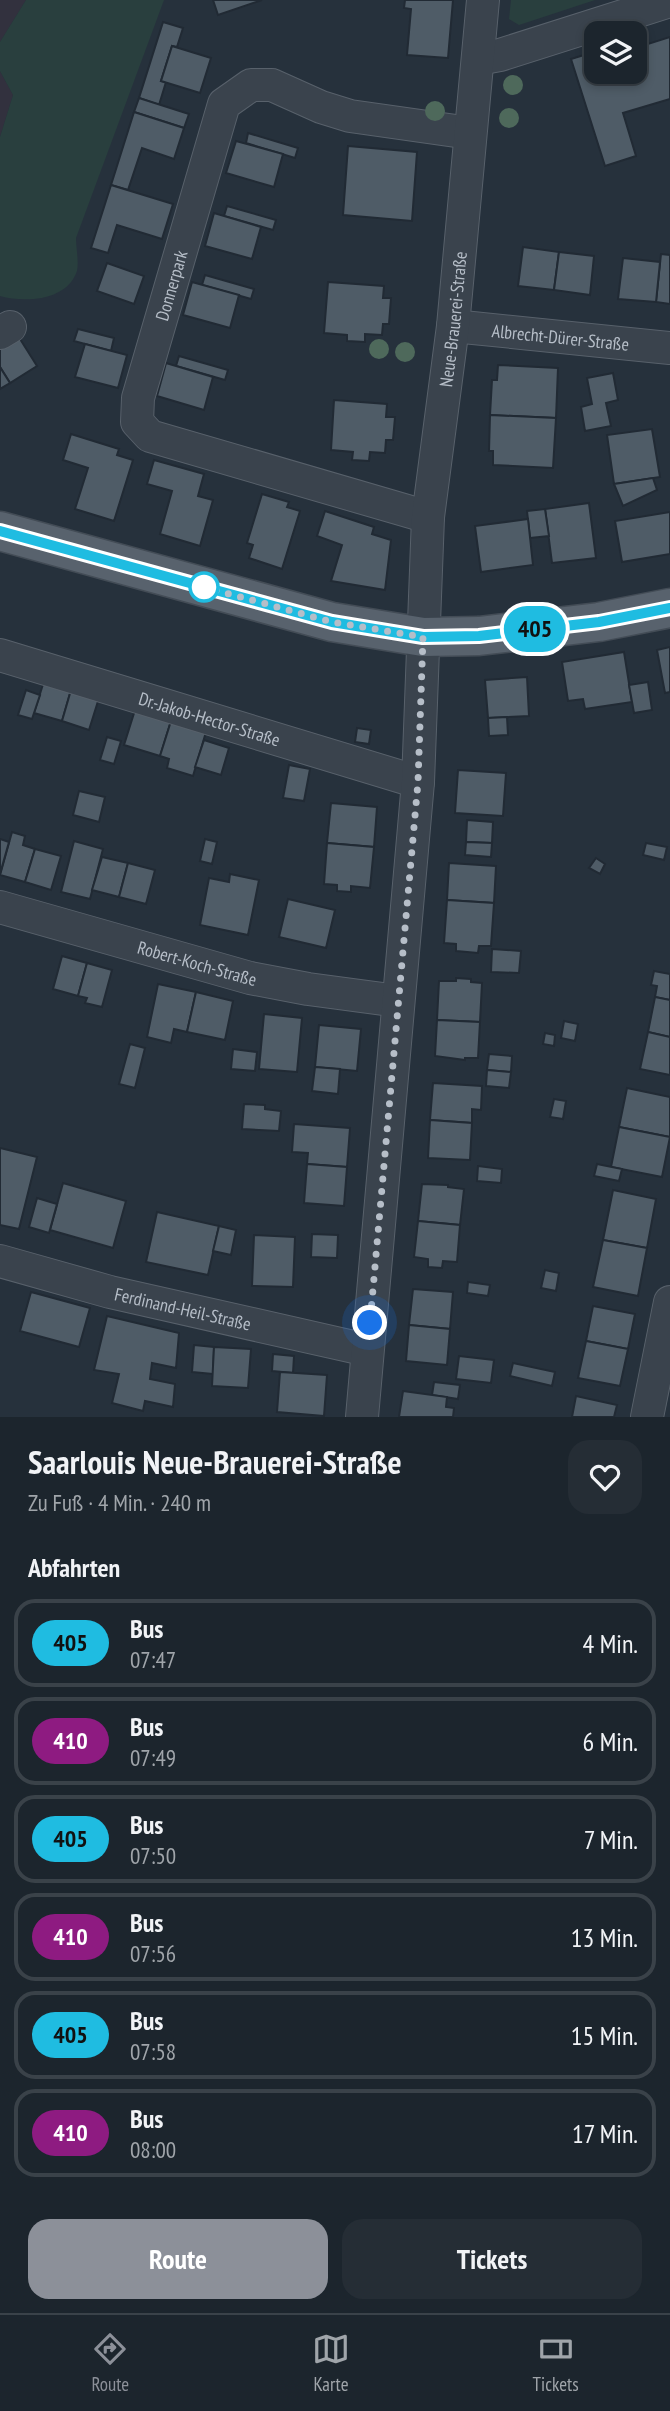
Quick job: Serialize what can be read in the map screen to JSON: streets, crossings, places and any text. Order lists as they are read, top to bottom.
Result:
{
  "streets": {
    "street": [
      "Donnerpark",
      "Neue-Brauerei-Straße",
      "Albrecht-Dürer-Straße",
      "Dr.-Jakob-Hector-Straße",
      "Robert-Koch-Straße",
      "Ferdinand-Heil-Straße"
    ]
  },
  "crossings": [
    ["Donnerpark", "Neue-Brauerei-Straße"],
    ["Neue-Brauerei-Straße", "Albrecht-Dürer-Straße"],
    ["Neue-Brauerei-Straße", "Dr.-Jakob-Hector-Straße"],
    ["Neue-Brauerei-Straße", "Robert-Koch-Straße"],
    ["Neue-Brauerei-Straße", "Ferdinand-Heil-Straße"]
  ],
  "lines": ["bus line 405"],
  "page": {
    "on_map": "405",
    "heading": [
      ["Saarlouis Neue-Brauerei-Straße", "Zu Fuß · 4 Min. · 240 m"],
      "Abfahrten"
    ],
    "list": [
      {
        "mark": "405",
        "name": "Bus",
        "note": "07:47",
        "value": "4 Min."
      },
      {
        "mark": "410",
        "name": "Bus",
        "note": "07:49",
        "value": "6 Min."
      },
      {
        "mark": "405",
        "name": "Bus",
        "note": "07:50",
        "value": "7 Min."
      },
      {
        "mark": "410",
        "name": "Bus",
        "note": "07:56",
        "value": "13 Min."
      },
      {
        "mark": "405",
        "name": "Bus",
        "note": "07:58",
        "value": "15 Min."
      },
      {
        "mark": "410",
        "name": "Bus",
        "note": "08:00",
        "value": "17 Min."
      }
    ],
    "buttons": ["Route", "Tickets"],
    "tabs": ["Route", "Karte", "Tickets"]
  }
}
